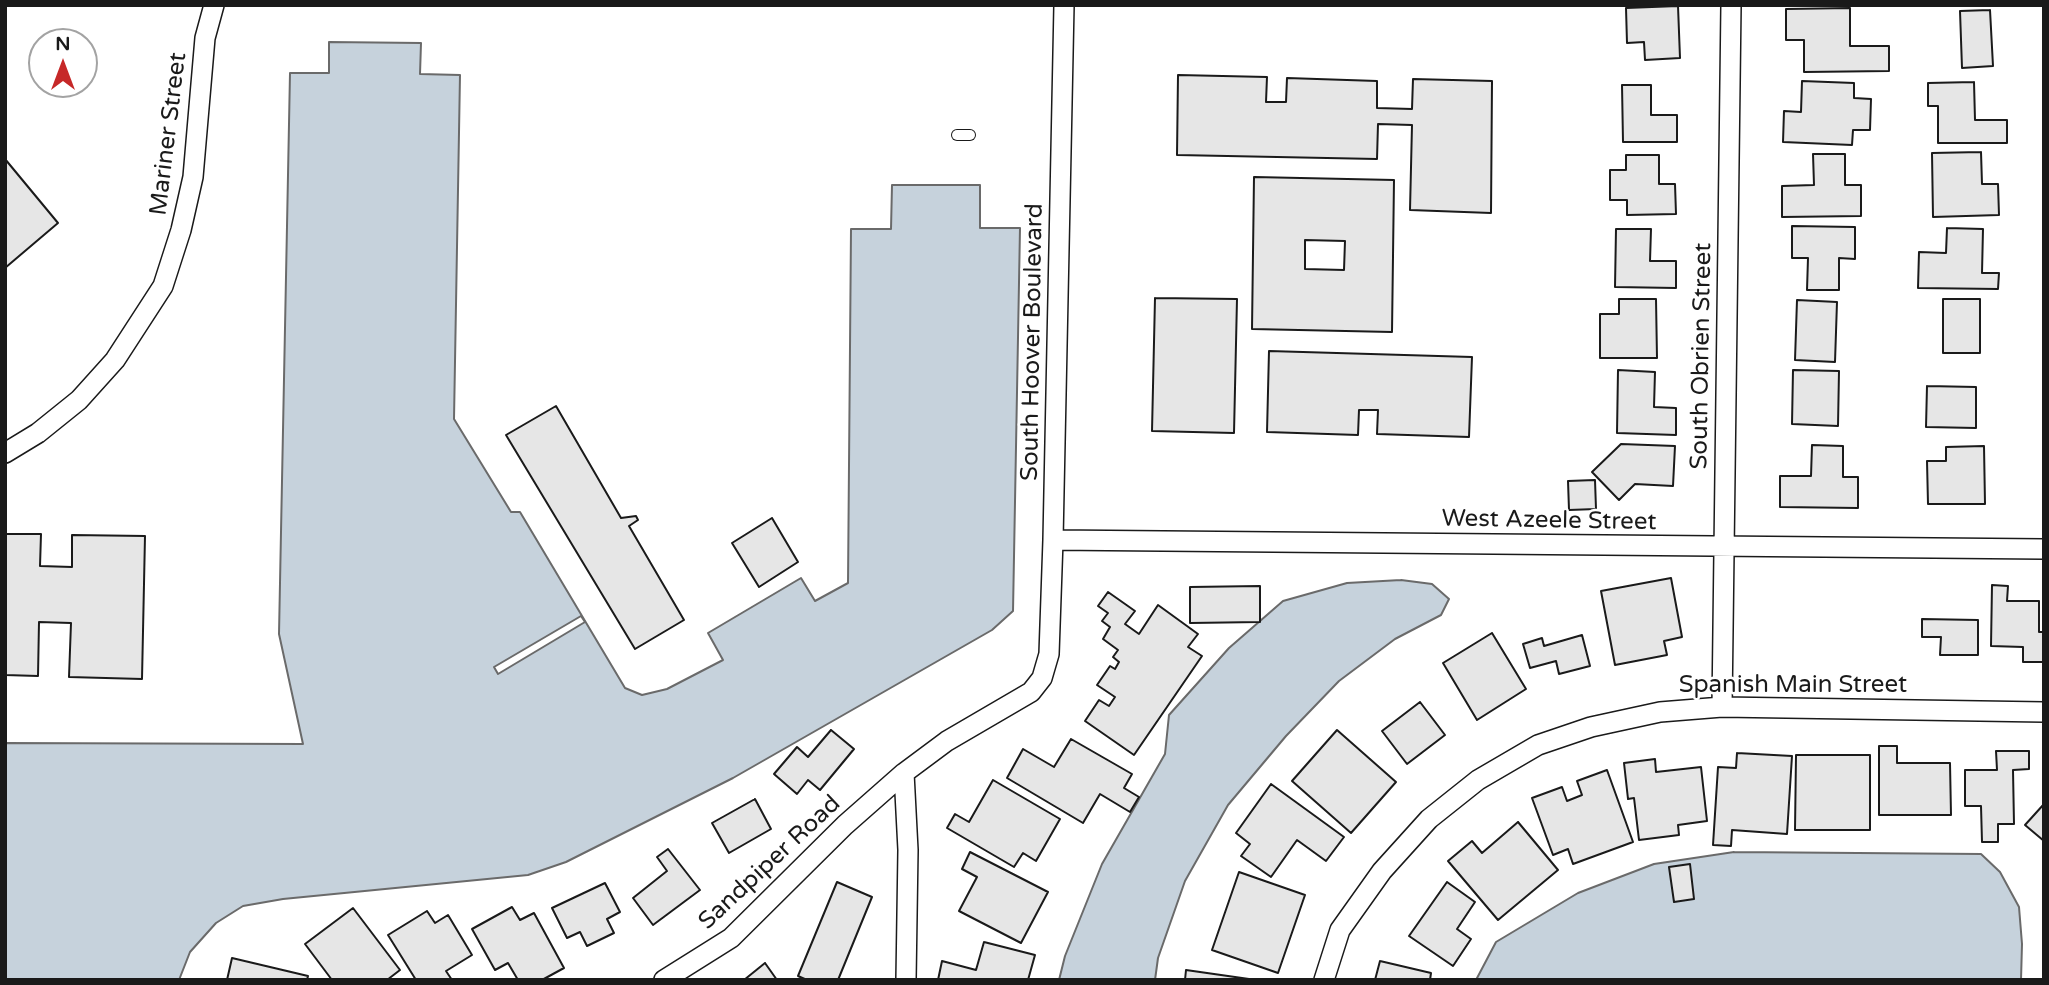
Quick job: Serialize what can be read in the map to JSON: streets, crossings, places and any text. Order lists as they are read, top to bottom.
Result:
{
  "streets": {
    "street": [
      "Mariner Street",
      "South Hoover Boulevard",
      "South Obrien Street",
      "West Azeele Street",
      "Spanish Main Street",
      "Sandpiper Road"
    ]
  },
  "crossings": [
    ["South Hoover Boulevard", "West Azeele Street"],
    ["South Hoover Boulevard", "Sandpiper Road"],
    ["South Obrien Street", "West Azeele Street"],
    ["South Obrien Street", "Spanish Main Street"]
  ],
  "north": "top"
}
